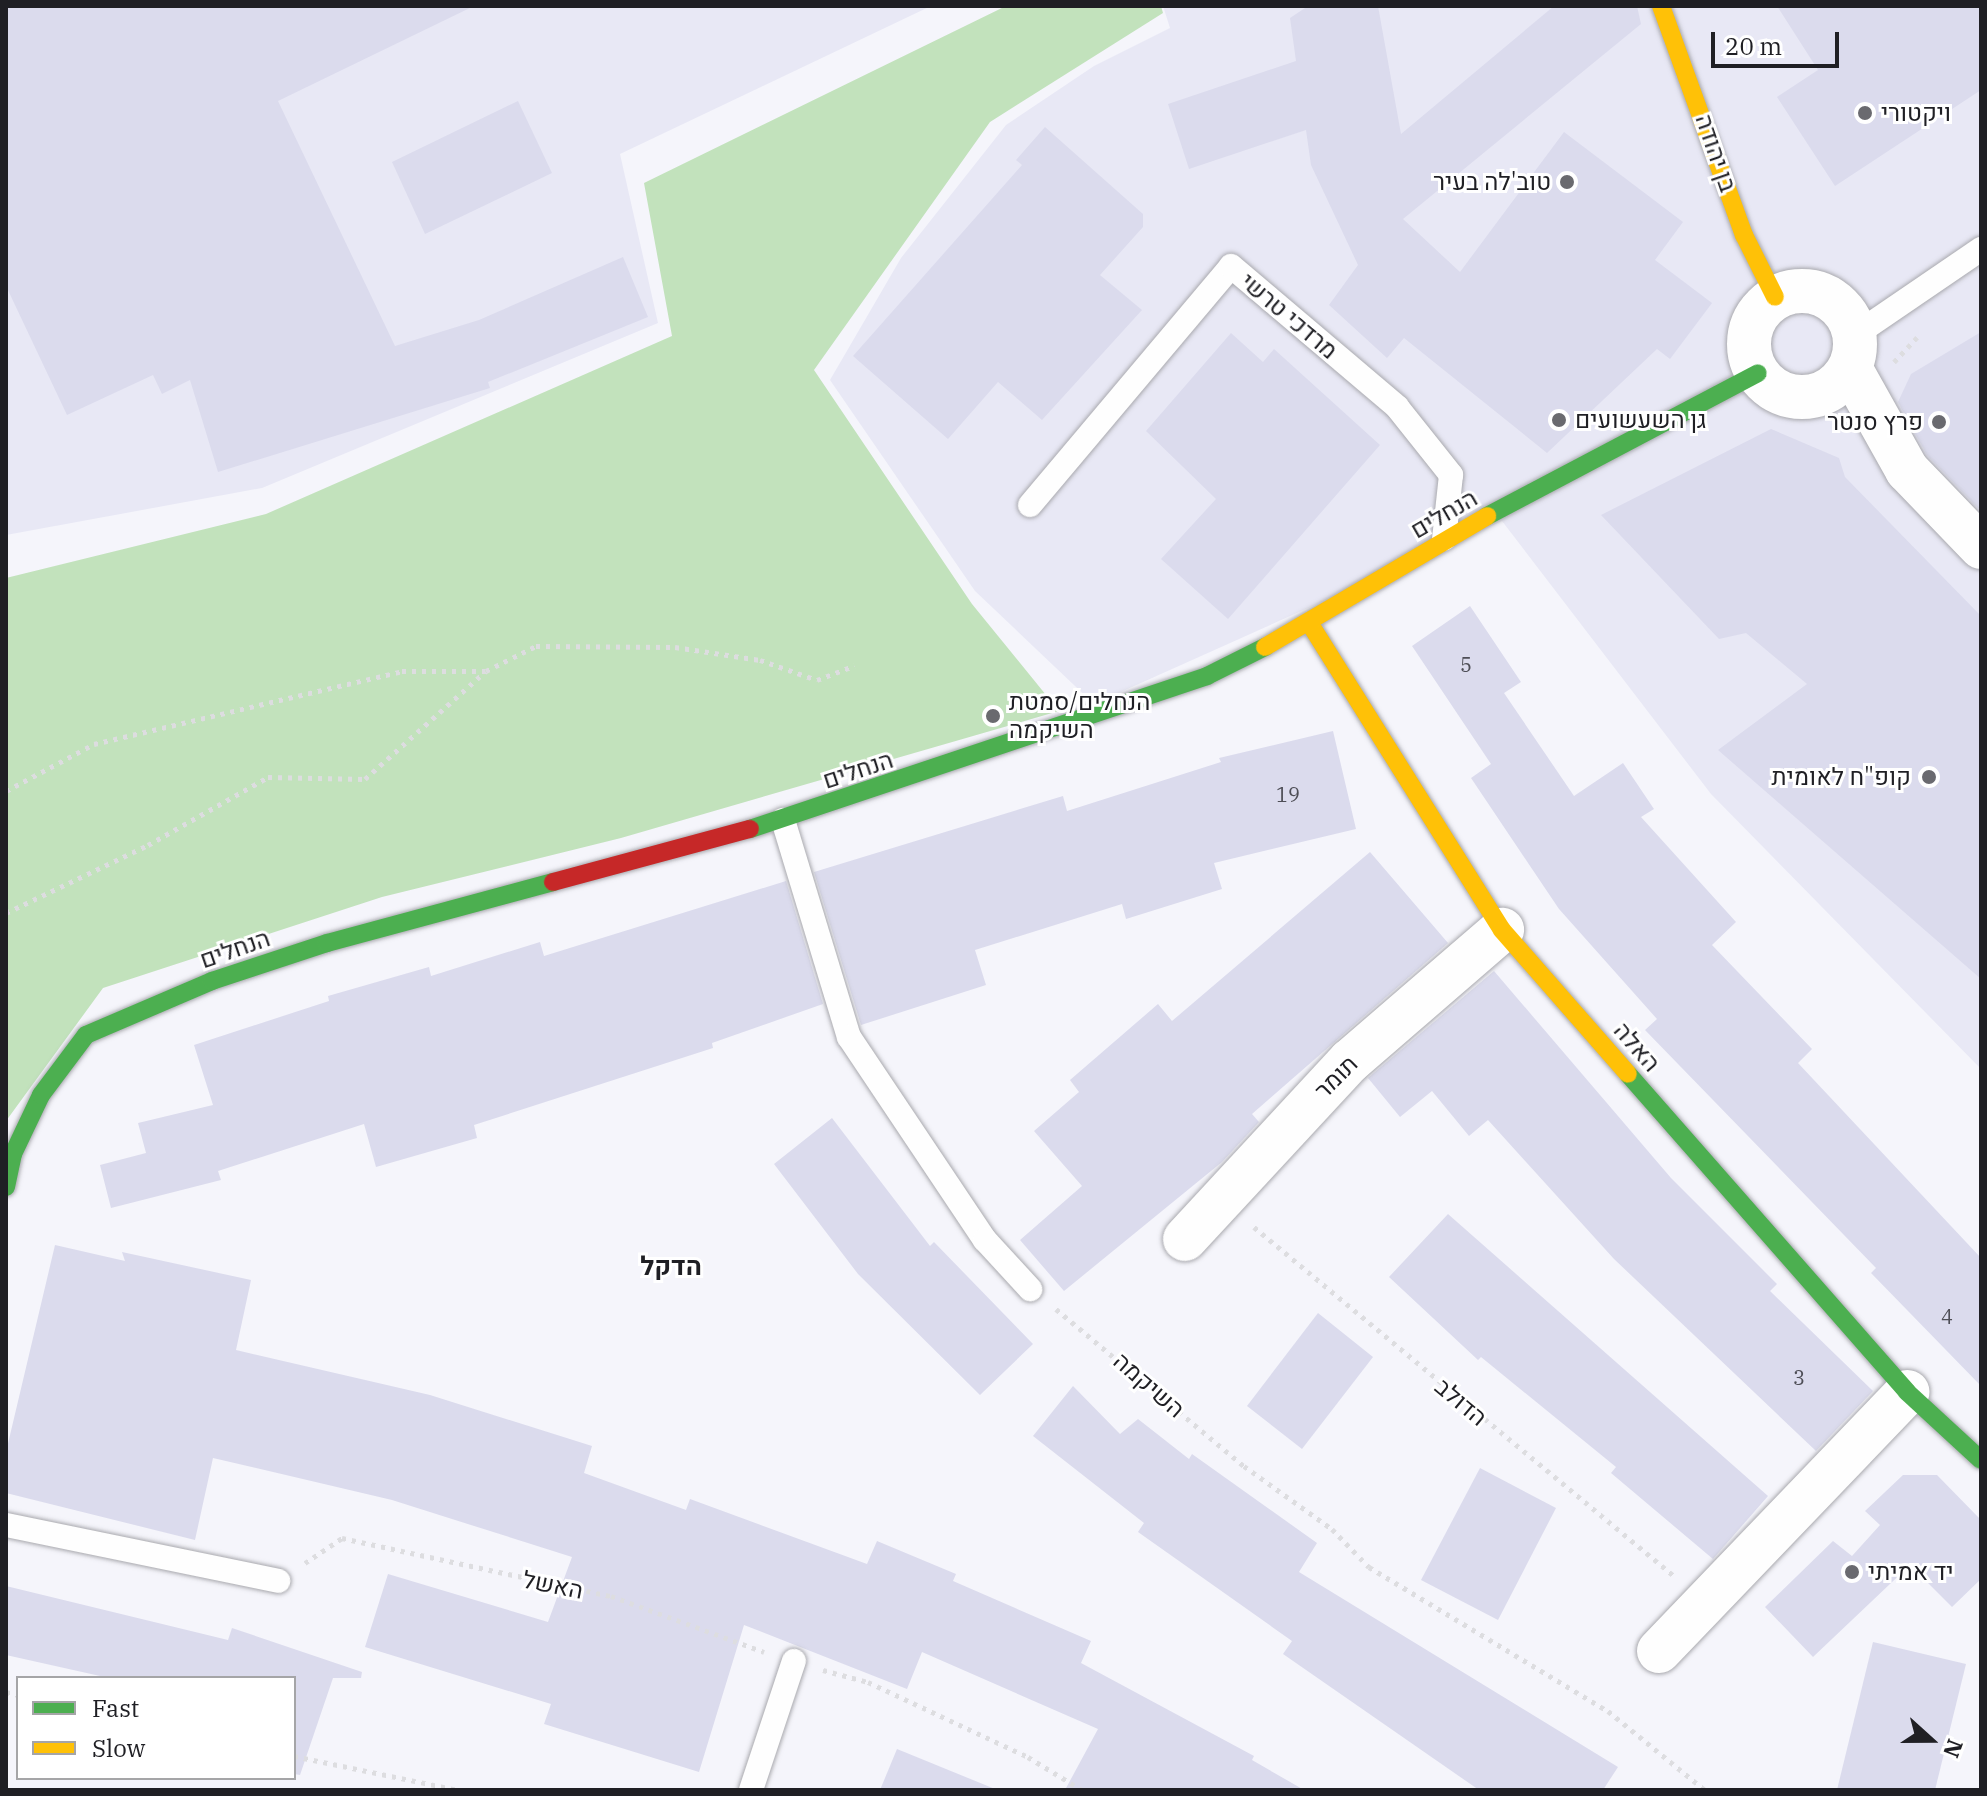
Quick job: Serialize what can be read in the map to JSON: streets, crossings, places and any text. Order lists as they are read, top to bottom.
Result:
{
  "streets": {
    "street": [
      "בן יהודה",
      "הנחלים",
      "האלה",
      "תומר"
    ],
    "lane": ["מרדכי טרשי"],
    "path": ["השיקמה", "הדולב", "האשל"]
  },
  "crossings": [
    ["בן יהודה", "הנחלים"],
    ["מרדכי טרשי", "הנחלים"],
    ["הנחלים", "האלה"],
    ["האלה", "תומר"],
    ["תומר", "הדולב"]
  ],
  "districts": ["הדקל"],
  "places": [
    "ויקטורי",
    "טוב'לה בעיר",
    "גן השעשועים",
    "פרץ סנטר",
    "הנחלים/סמטת השיקמה",
    "קופ\"ח לאומית",
    "יד אמיתי"
  ],
  "house_numbers": [
    "5",
    "19",
    "4",
    "3"
  ],
  "legend": ["Fast", "Slow"],
  "scale_bar": "20 m",
  "north": "right"
}
